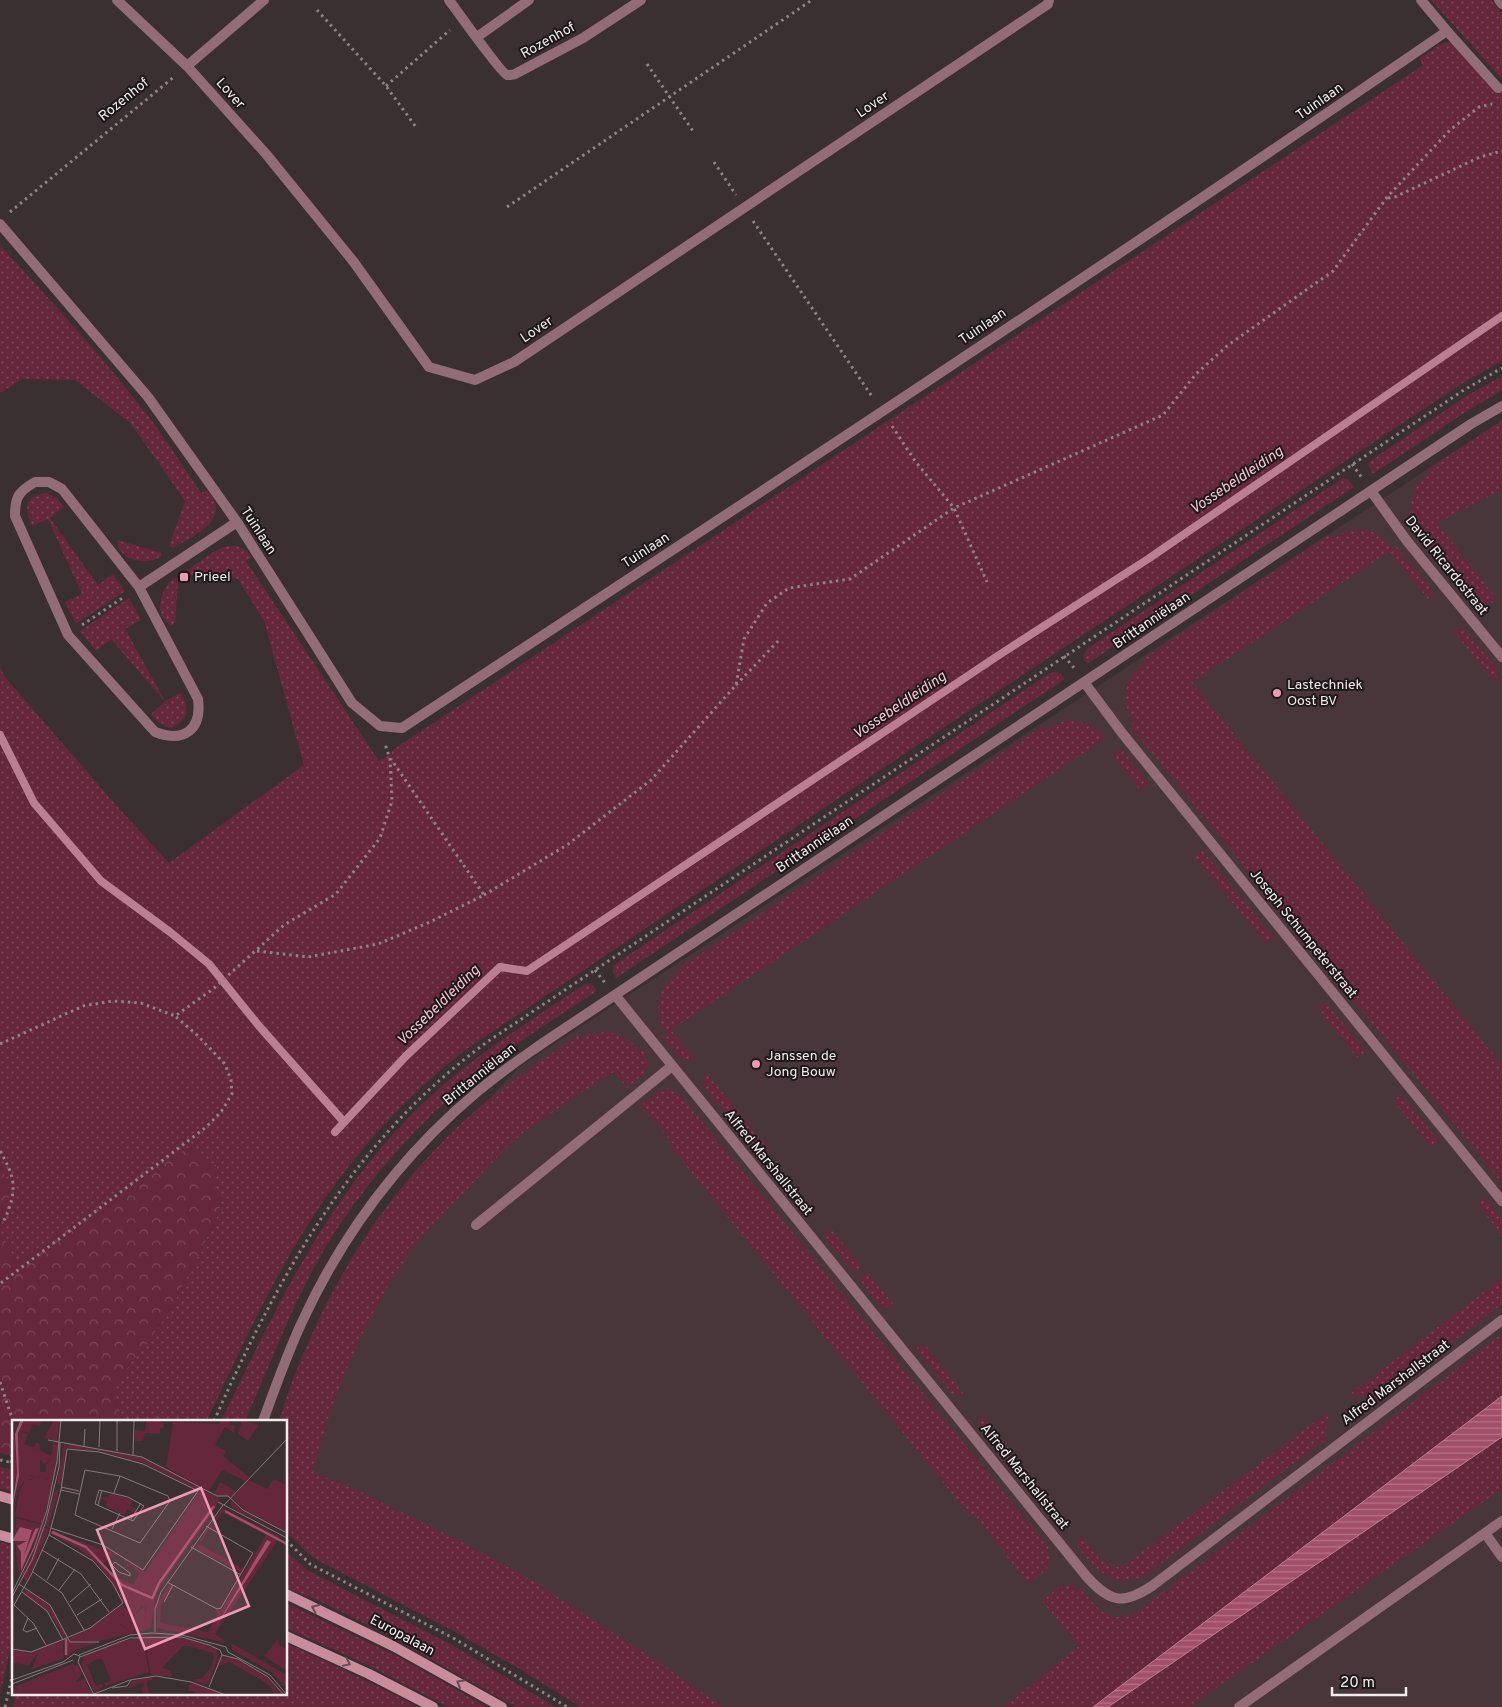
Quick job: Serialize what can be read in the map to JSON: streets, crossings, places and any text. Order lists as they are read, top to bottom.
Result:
{
  "streets": {
    "street": [
      "Rozenhof",
      "Lover",
      "Tuinlaan",
      "David Ricardostraat",
      "Brittanniëlaan",
      "Joseph Schumpeterstraat",
      "Alfred Marshallstraat",
      "Europalaan"
    ]
  },
  "crossings": [
    ["Rozenhof", "Lover"],
    ["David Ricardostraat", "Brittanniëlaan"],
    ["Brittanniëlaan", "Joseph Schumpeterstraat"],
    ["Brittanniëlaan", "Alfred Marshallstraat"]
  ],
  "water": ["Vossebeldleiding"],
  "places": {
    "transit": ["Prieel"],
    "other": ["Lastechniek Oost BV", "Janssen de Jong Bouw"]
  },
  "scale_bar": "20 m"
}
